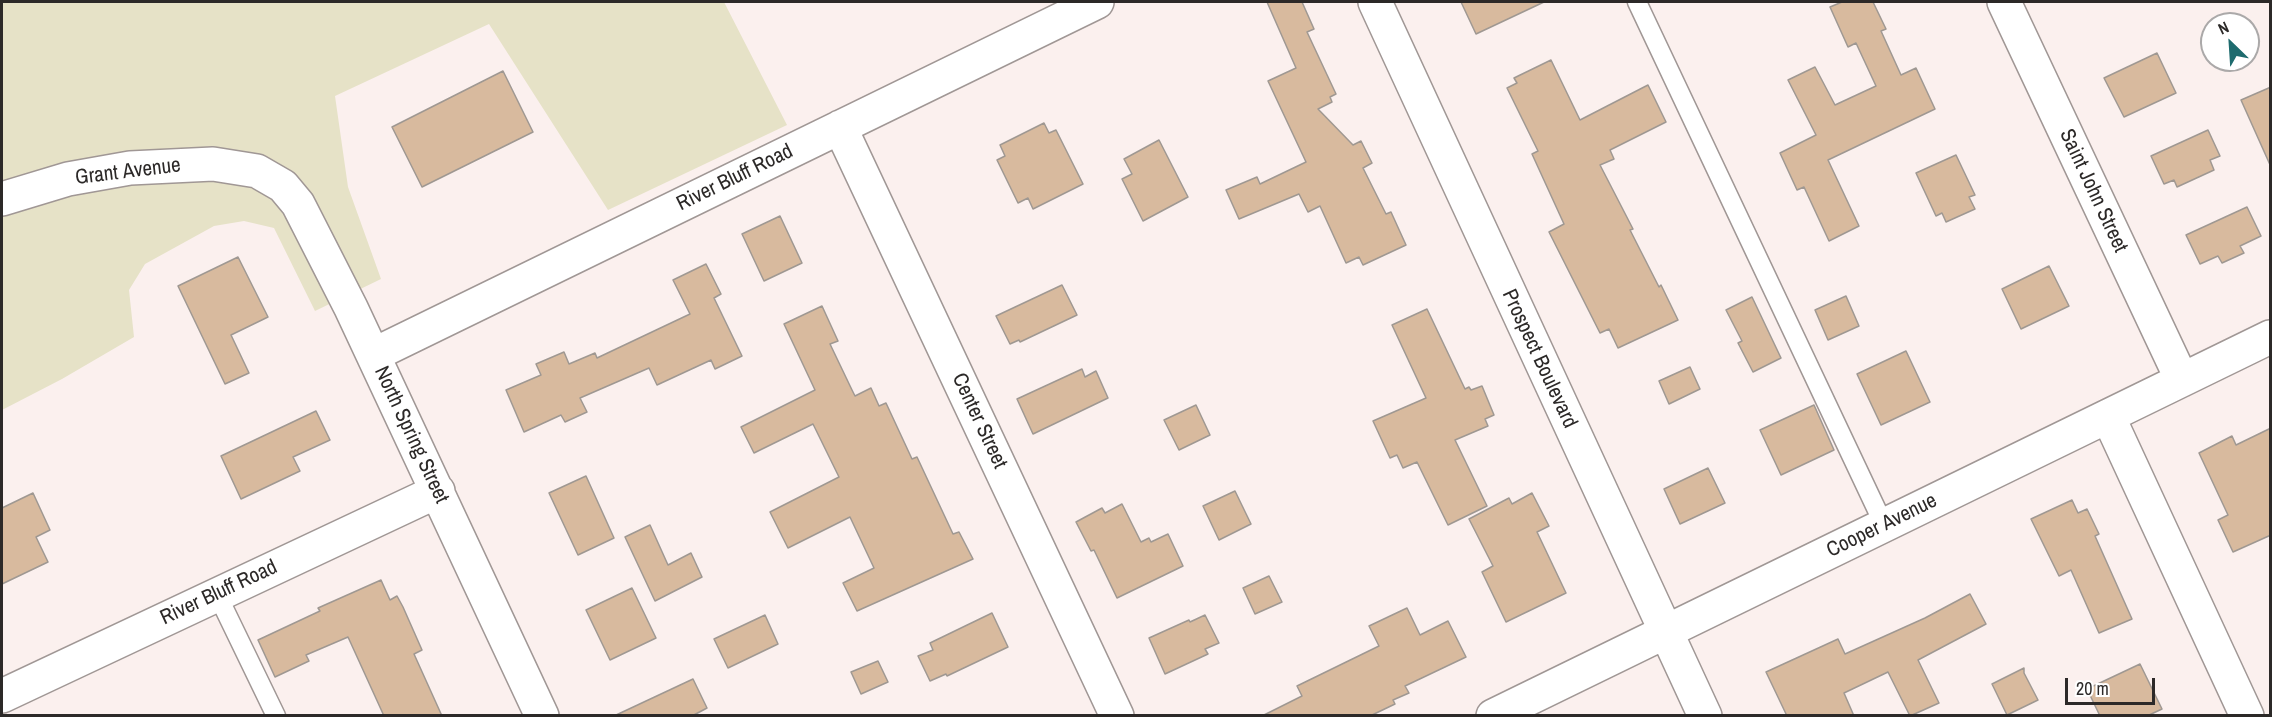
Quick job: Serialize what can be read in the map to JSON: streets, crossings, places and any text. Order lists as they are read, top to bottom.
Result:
{
  "streets": {
    "street": [
      "Grant Avenue",
      "River Bluff Road",
      "Saint John Street",
      "Prospect Boulevard",
      "Center Street",
      "North Spring Street",
      "Cooper Avenue"
    ]
  },
  "crossings": [
    ["Grant Avenue", "North Spring Street"],
    ["River Bluff Road", "Center Street"],
    ["River Bluff Road", "North Spring Street"],
    ["Saint John Street", "Cooper Avenue"],
    ["Prospect Boulevard", "Cooper Avenue"]
  ],
  "scale_bar": "20 m",
  "north": "top left"
}
